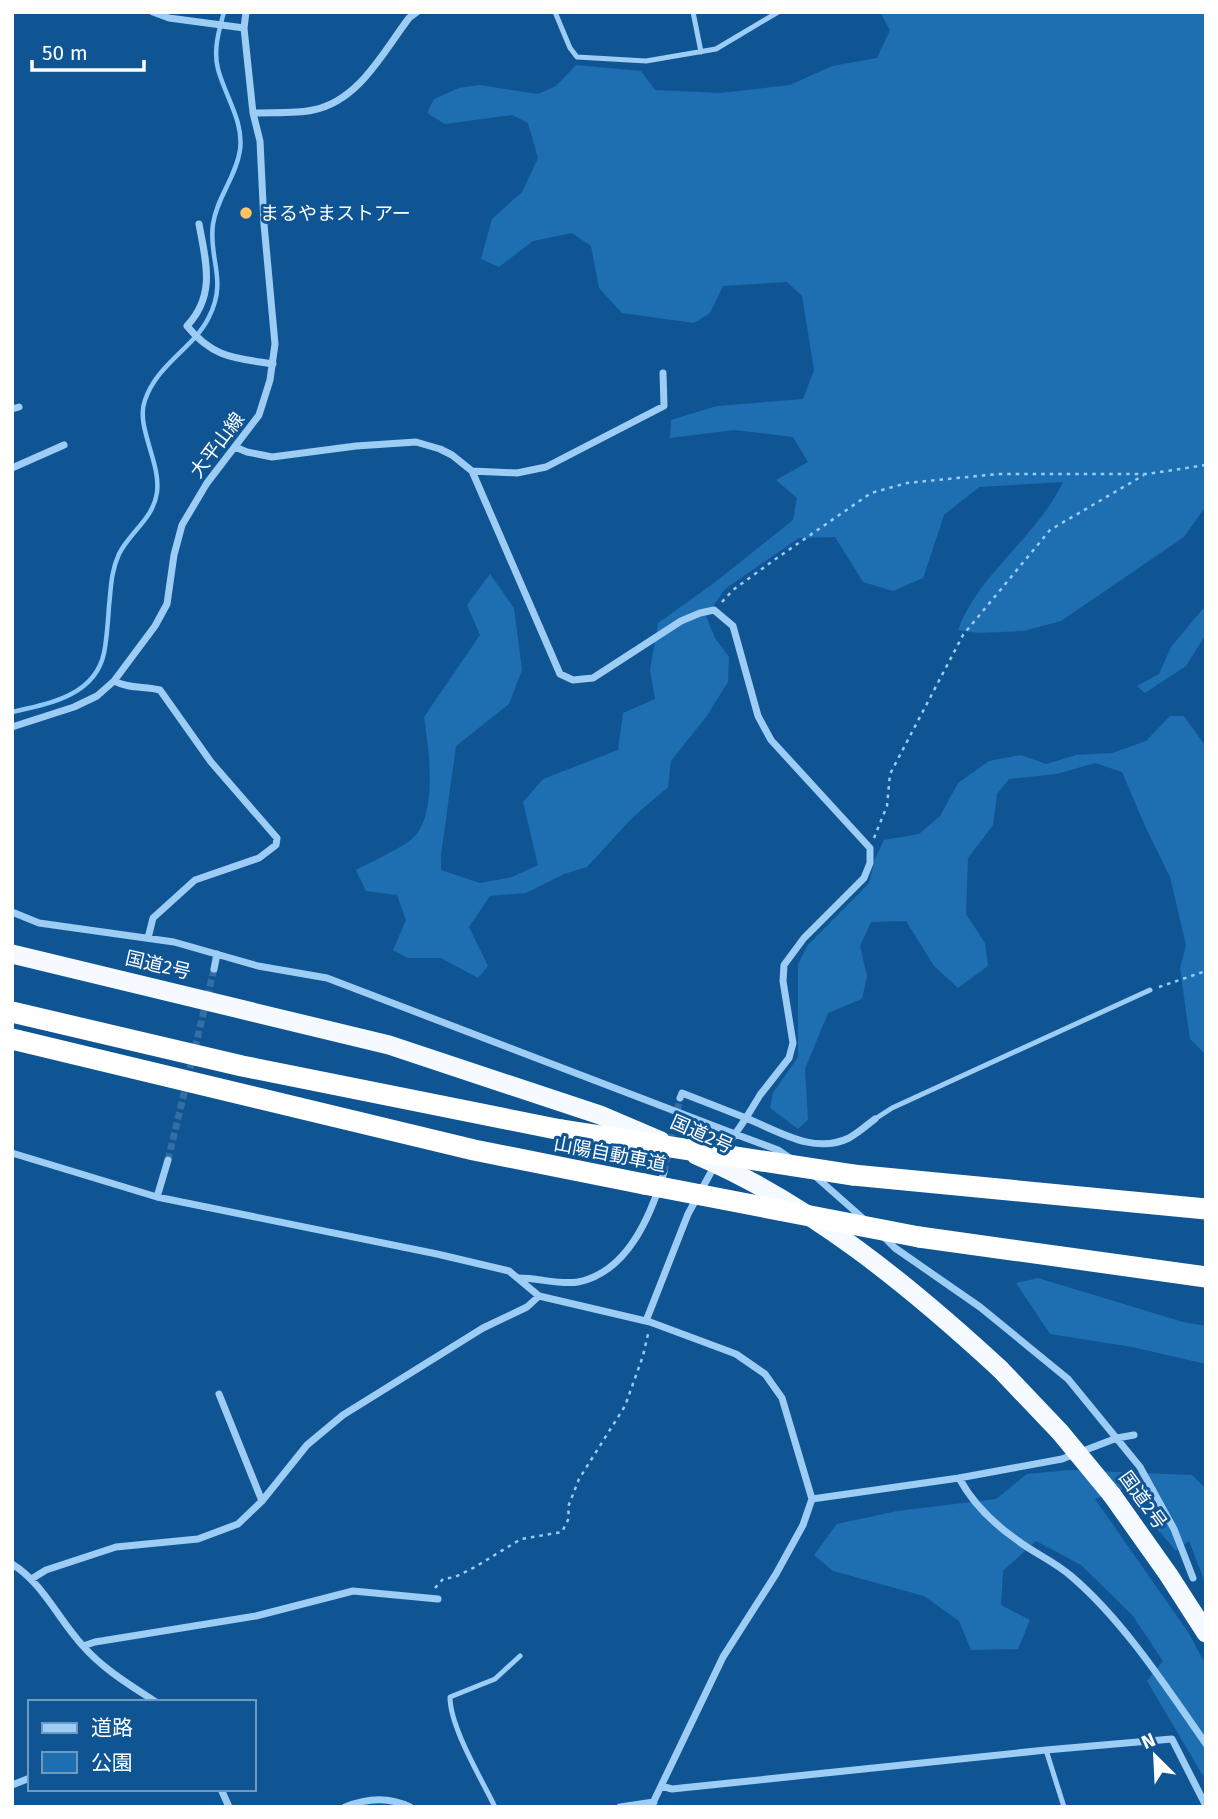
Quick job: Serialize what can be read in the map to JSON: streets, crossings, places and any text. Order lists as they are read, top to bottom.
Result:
{
  "streets": {
    "highway": ["国道2号", "山陽自動車道"],
    "street": ["大平山線"]
  },
  "places": ["まるやまストアー"],
  "legend": ["道路", "公園"],
  "scale_bar": "50 m",
  "north": "top left"
}
